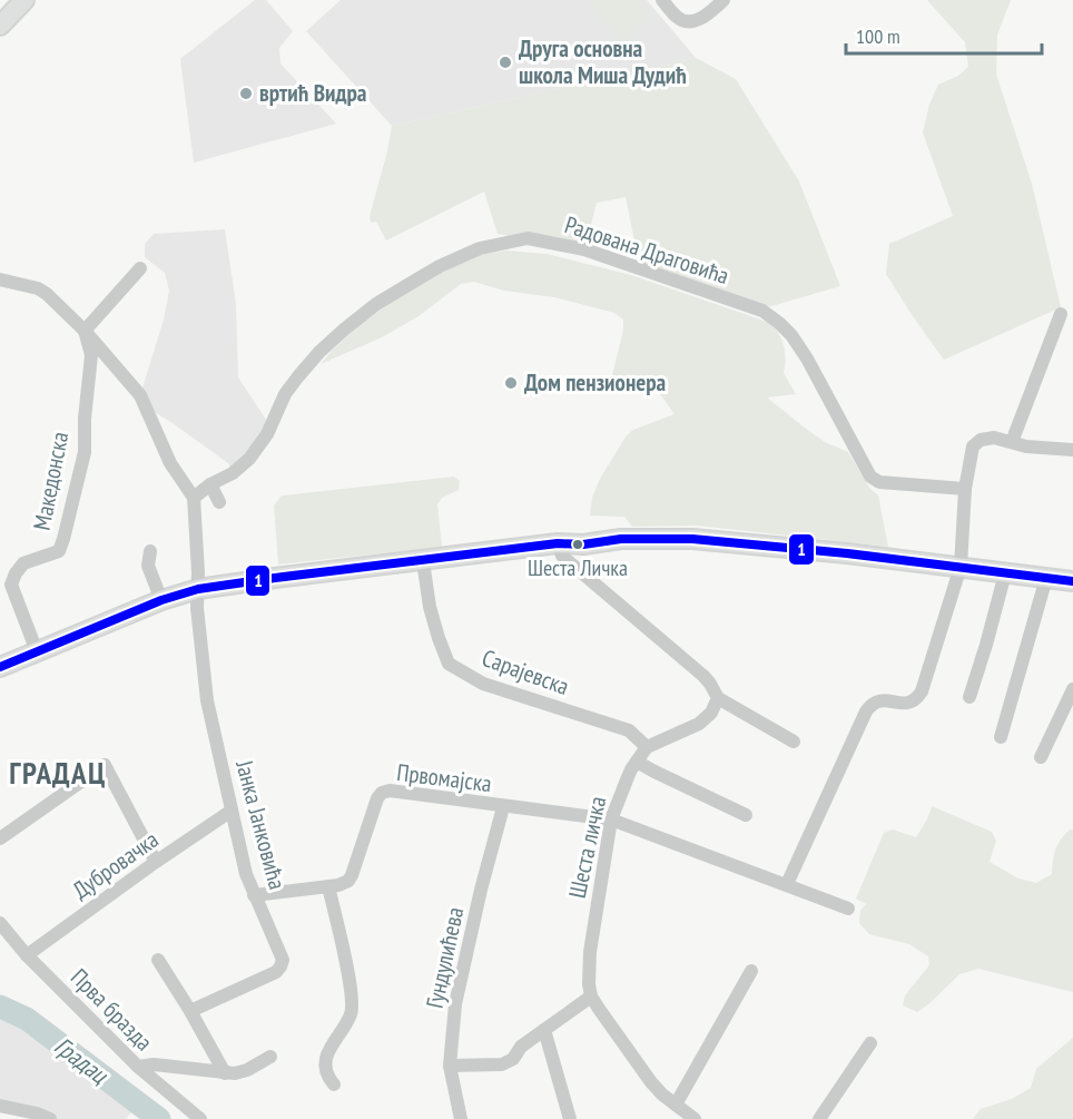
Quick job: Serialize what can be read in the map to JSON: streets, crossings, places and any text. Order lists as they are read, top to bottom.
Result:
{
  "streets": {
    "street": [
      "Радована Драговића",
      "Македонска",
      "Сарајевска",
      "Првомајска",
      "Јанка Јанковића",
      "Шеста личка",
      "Дубровачка",
      "Гундулићева",
      "Прва бразда"
    ]
  },
  "crossings": [
    ["Радована Драговића", "Јанка Јанковића"],
    ["Сарајевска", "Шеста личка"],
    ["Првомајска", "Јанка Јанковића"],
    ["Првомајска", "Шеста личка"],
    ["Првомајска", "Гундулићева"],
    ["Јанка Јанковића", "Дубровачка"],
    ["Дубровачка", "Прва бразда"]
  ],
  "districts": ["ГРАДАЦ"],
  "water": ["Градац"],
  "places": [
    "Друга основна школа Миша Дудић",
    "вртић Видра",
    "Дом пензионера",
    "Шеста Личка"
  ],
  "lines": ["transit line 1"],
  "scale_bar": "100 m"
}
